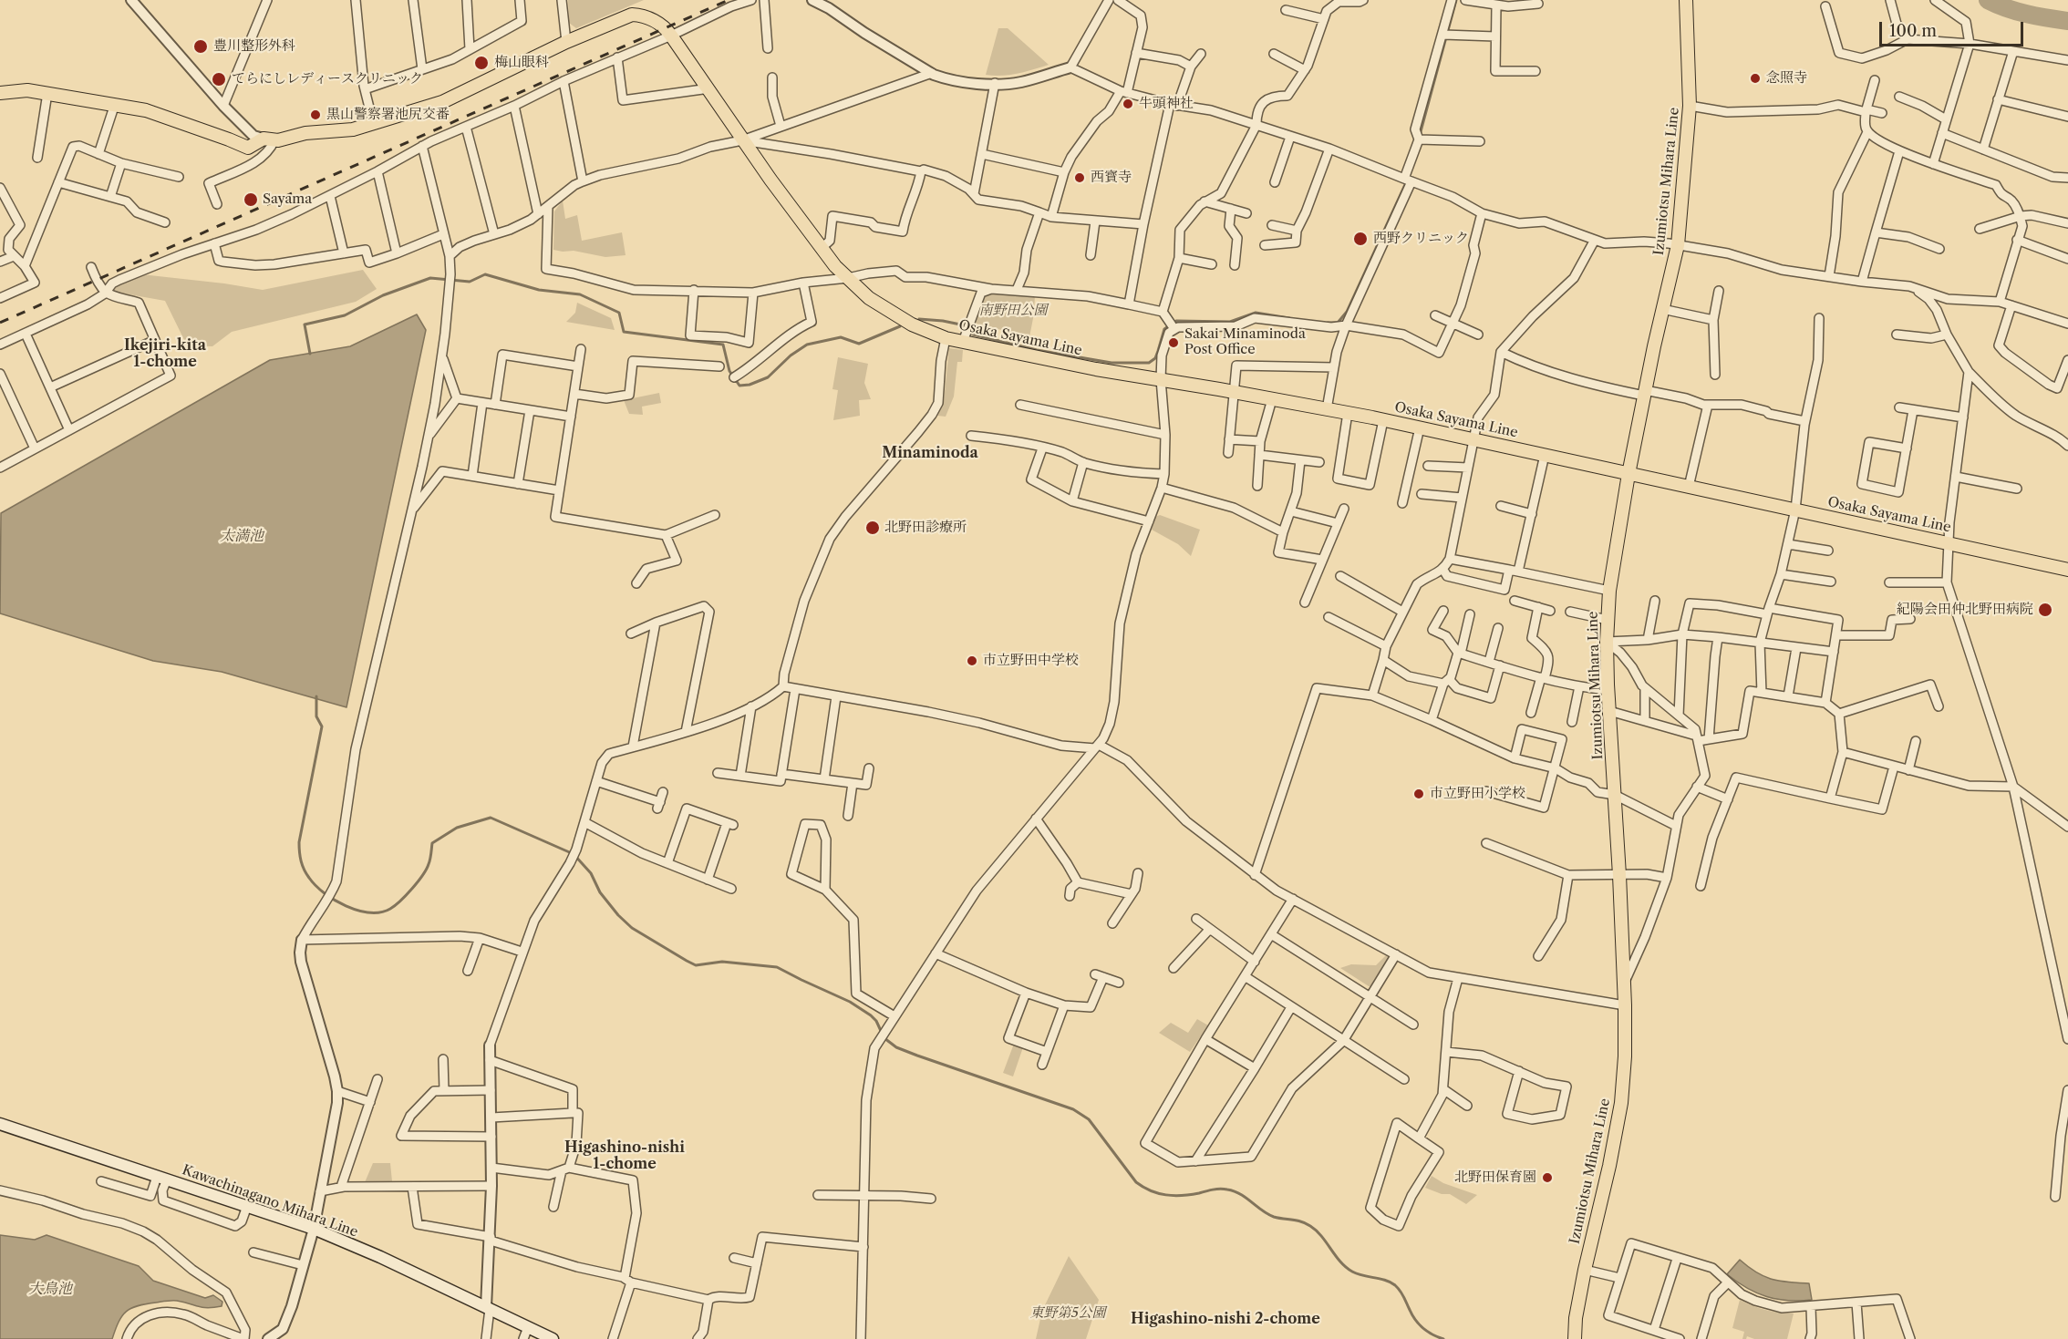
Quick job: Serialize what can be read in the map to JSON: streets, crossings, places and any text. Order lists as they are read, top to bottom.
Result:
{
  "streets": {
    "main road": ["Izumiotsu Mihara Line", "Osaka Sayama Line", "Kawachinagano Mihara Line"]
  },
  "crossings": [
    ["Izumiotsu Mihara Line", "Osaka Sayama Line"]
  ],
  "districts": [
    "Ikejiri-kita 1-chome",
    "Minaminoda",
    "Higashino-nishi 1-chome",
    "Higashino-nishi 2-chome"
  ],
  "water": ["太満池", "大鳥池"],
  "parks": ["南野田公園", "東野第5公園"],
  "places": [
    "豊川整形外科",
    "梅山眼科",
    "念照寺",
    "てらにしレディースクリニック",
    "牛頭神社",
    "黒山警察署池尻交番",
    "西寳寺",
    "Sayama",
    "西野クリニック",
    "Sakai Minaminoda Post Office",
    "北野田診療所",
    "紀陽会田仲北野田病院",
    "市立野田中学校",
    "市立野田小学校",
    "北野田保育園"
  ],
  "scale_bar": "100 m"
}
